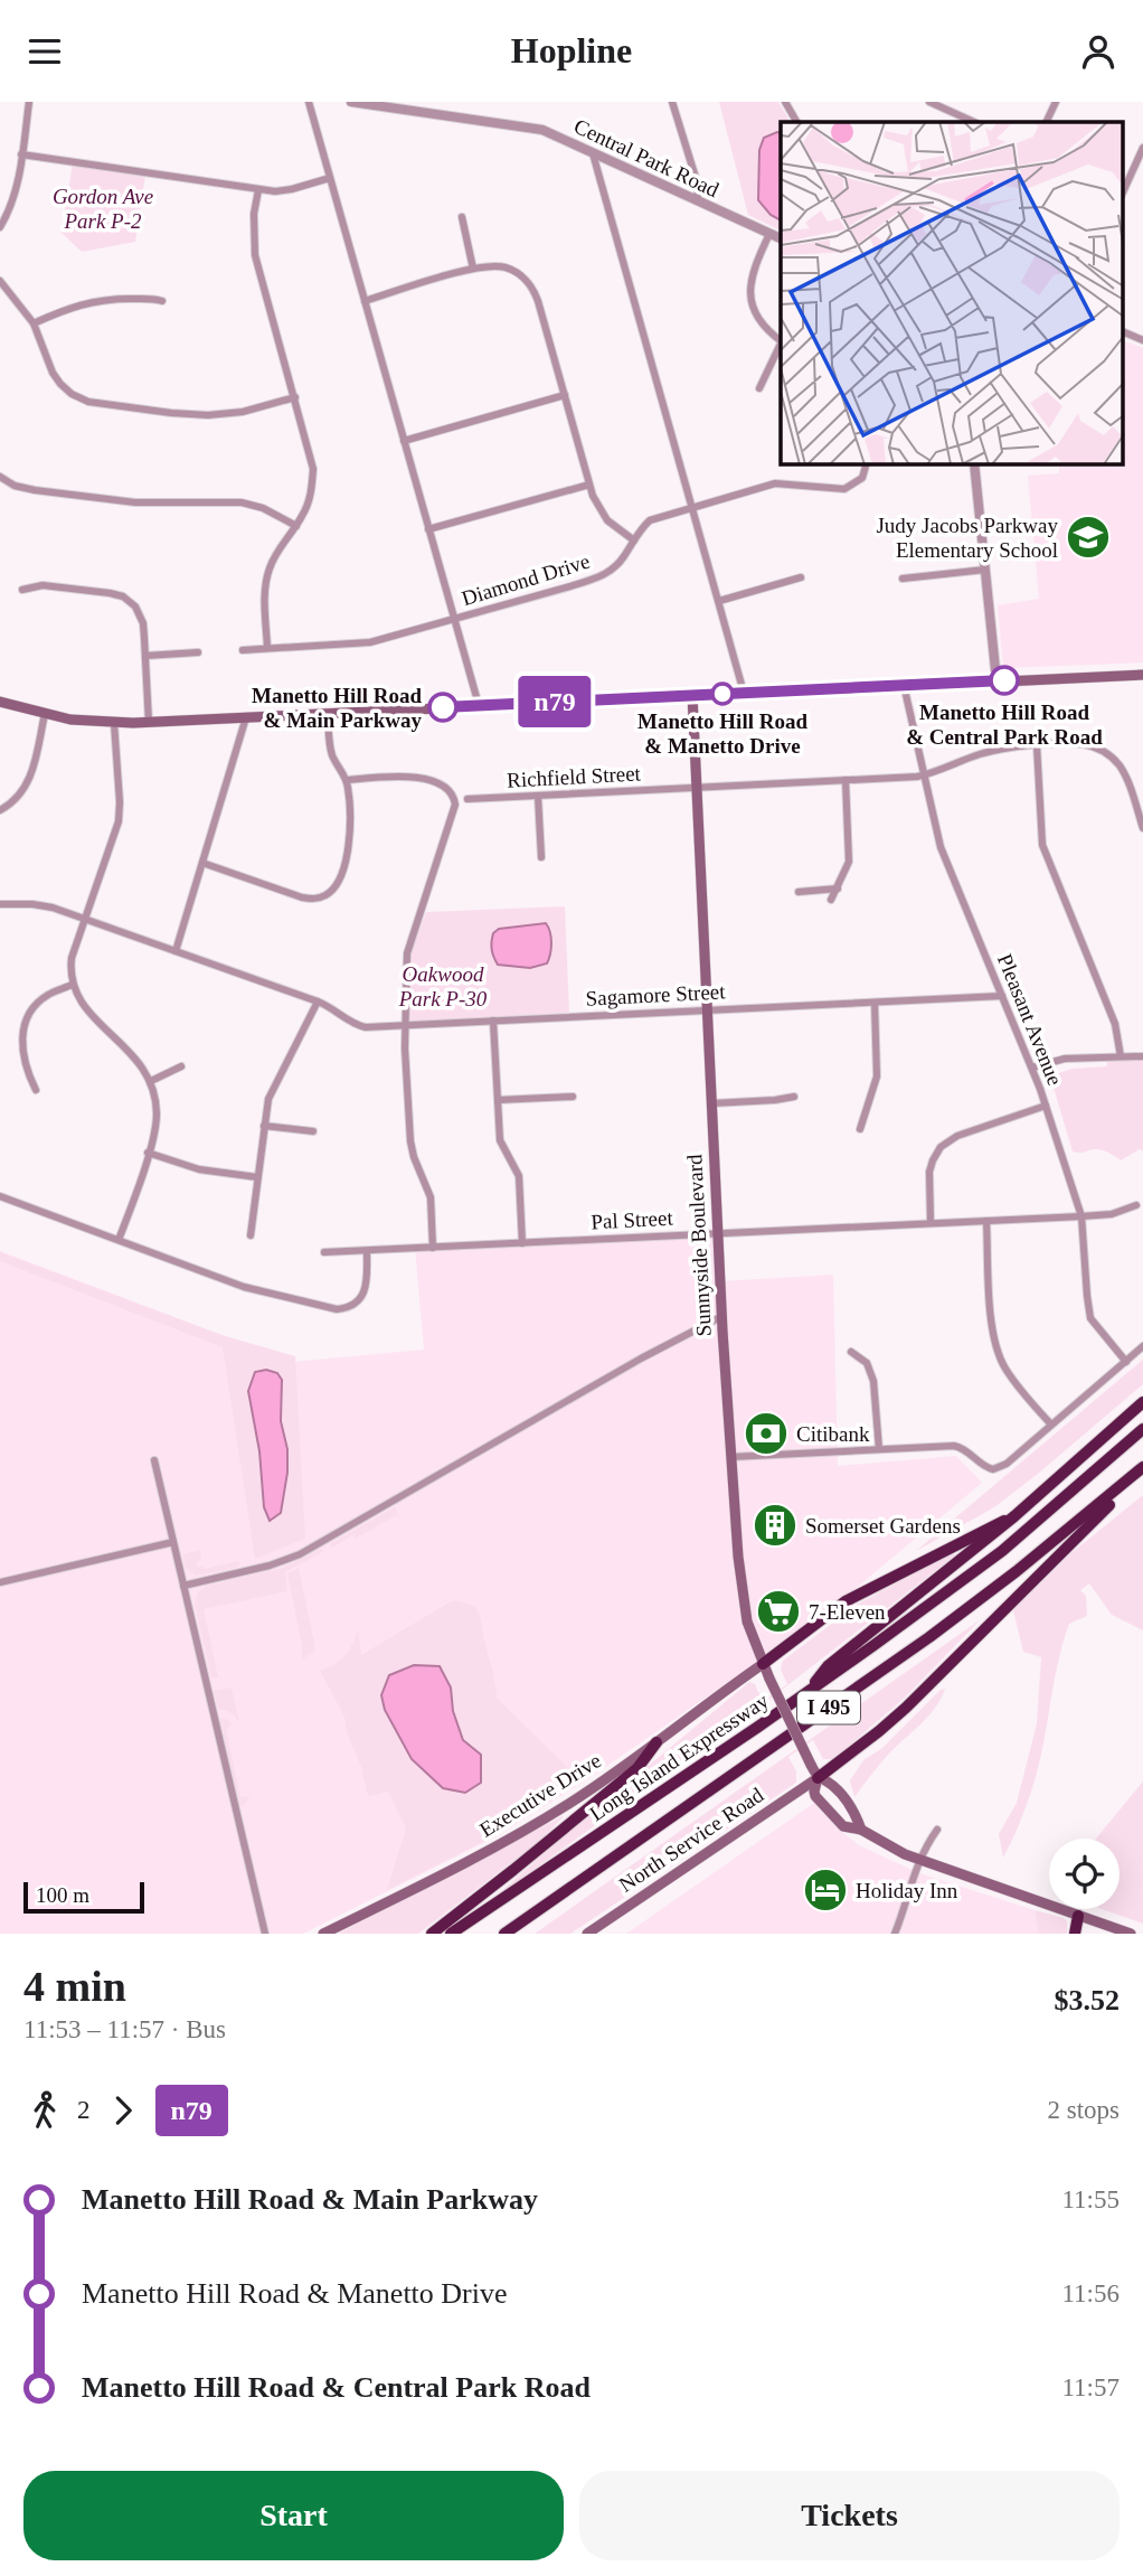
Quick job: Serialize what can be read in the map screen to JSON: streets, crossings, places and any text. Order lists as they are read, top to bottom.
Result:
{
  "streets": {
    "highway": ["I 495", "Long Island Expressway"],
    "main road": ["Sunnyside Boulevard", "Executive Drive", "North Service Road"],
    "street": [
      "Central Park Road",
      "Diamond Drive",
      "Richfield Street",
      "Sagamore Street",
      "Pleasant Avenue",
      "Pal Street"
    ]
  },
  "crossings": [
    ["Richfield Street", "Pleasant Avenue"],
    ["Richfield Street", "Sunnyside Boulevard"],
    ["Sagamore Street", "Pleasant Avenue"],
    ["Sagamore Street", "Sunnyside Boulevard"],
    ["Pleasant Avenue", "Pal Street"],
    ["Pal Street", "Sunnyside Boulevard"],
    ["Sunnyside Boulevard", "Executive Drive"],
    ["Sunnyside Boulevard", "North Service Road"]
  ],
  "parks": ["Gordon Ave Park P-2", "Oakwood Park P-30"],
  "places": {
    "school or university": ["Judy Jacobs Parkway Elementary School"],
    "other": ["Manetto Hill Road & Central Park Road", "Manetto Hill Road & Manetto Drive", "Manetto Hill Road & Main Parkway"],
    "bank": ["Citibank"],
    "building": ["Somerset Gardens"],
    "supermarket": ["7-Eleven"],
    "hotel": ["Holiday Inn"]
  },
  "lines": ["bus line n79"],
  "scale_bar": "100 m",
  "page": {
    "header": "Hopline",
    "on_map": "n79",
    "scale": "100 m",
    "heading": ["4 min", "11:53 – 11:57 · Bus", "$3.52"],
    "legs": ["2", "n79", "2 stops"],
    "list": [
      {
        "name": "Manetto Hill Road & Main Parkway",
        "value": "11:55"
      },
      {
        "name": "Manetto Hill Road & Manetto Drive",
        "value": "11:56"
      },
      {
        "name": "Manetto Hill Road & Central Park Road",
        "value": "11:57"
      }
    ],
    "buttons": ["Start", "Tickets"]
  }
}
